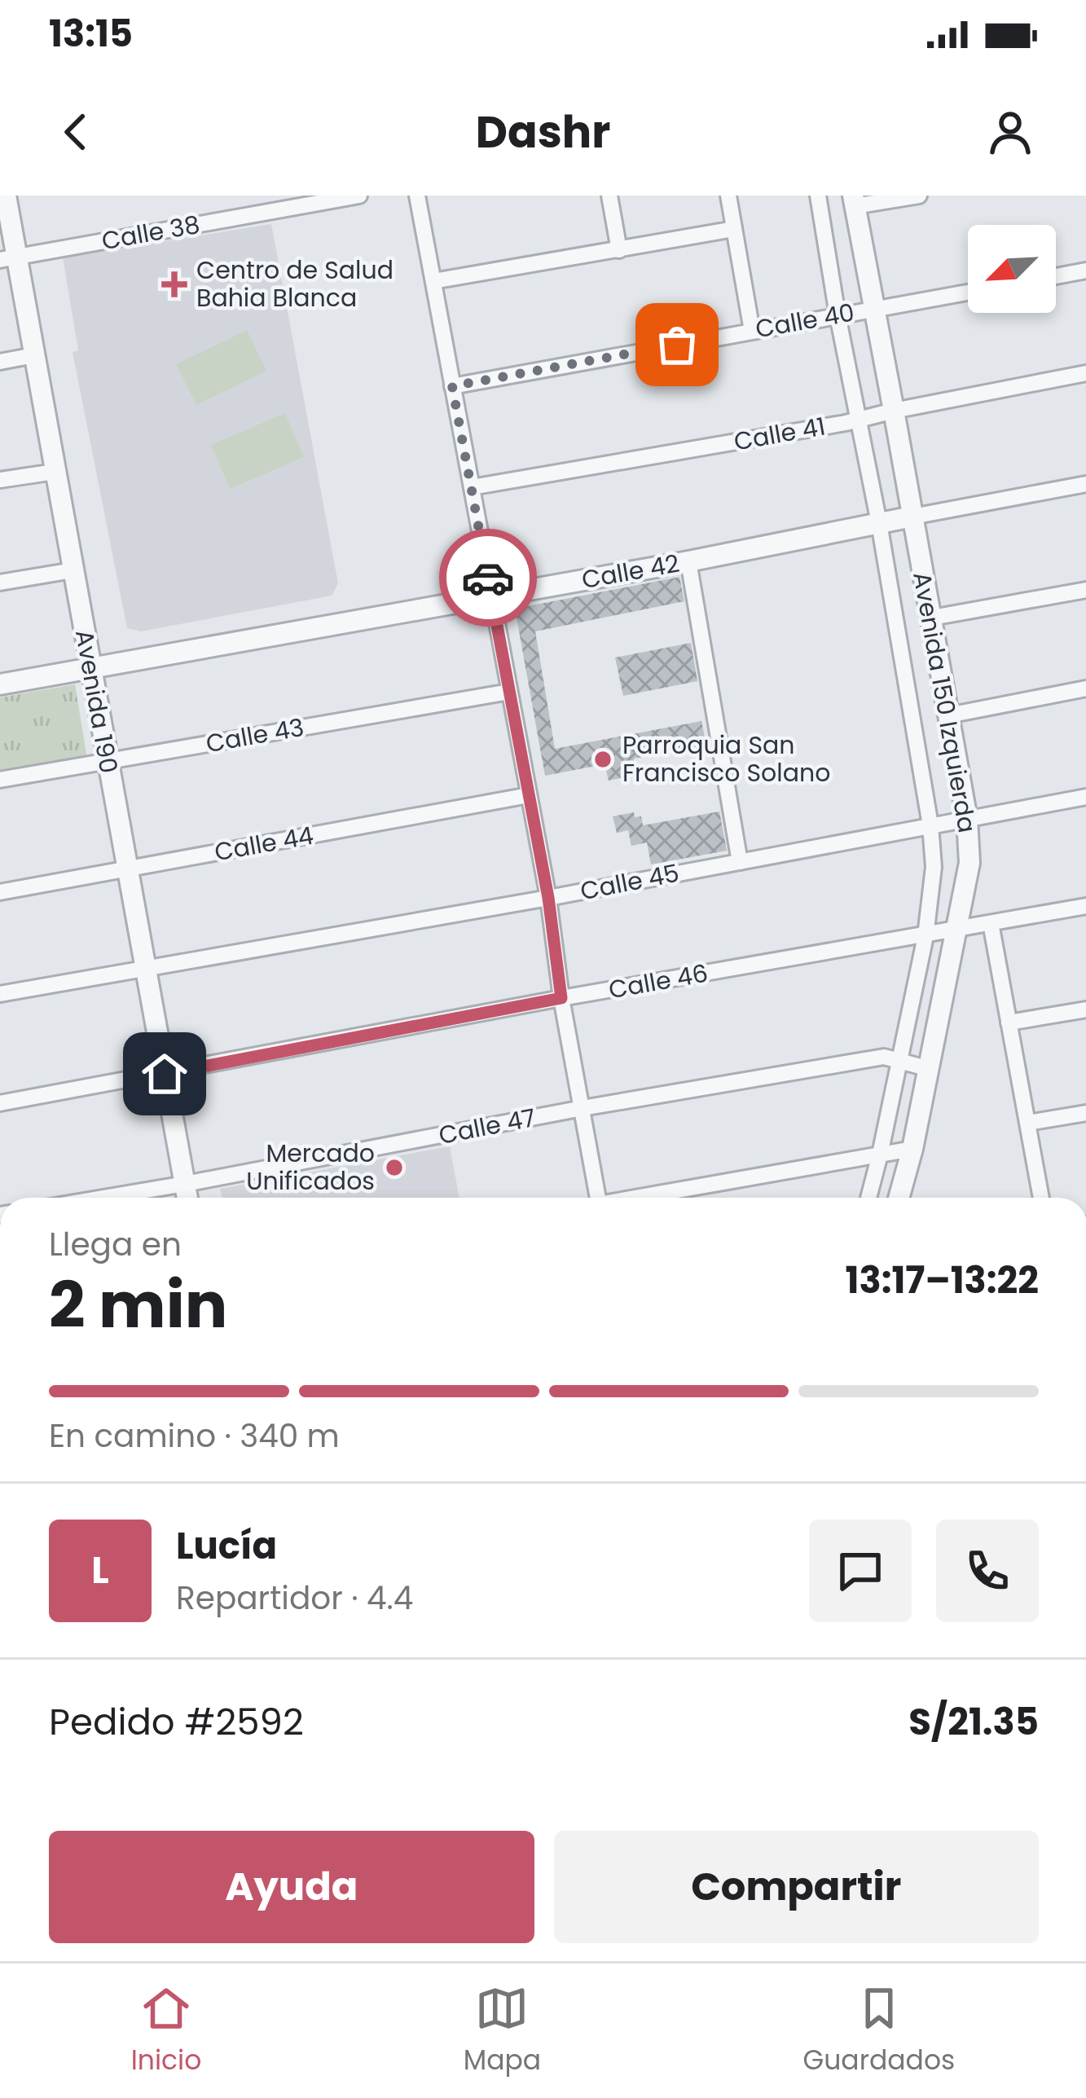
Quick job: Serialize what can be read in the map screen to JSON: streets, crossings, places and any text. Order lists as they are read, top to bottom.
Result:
{
  "streets": {
    "street": [
      "Calle 38",
      "Calle 40",
      "Calle 41",
      "Calle 42",
      "Avenida 190",
      "Avenida 150 Izquierda",
      "Calle 43",
      "Calle 44",
      "Calle 45",
      "Calle 46",
      "Calle 47"
    ]
  },
  "crossings": [
    ["Calle 38", "Avenida 190"],
    ["Calle 40", "Avenida 150 Izquierda"],
    ["Calle 41", "Avenida 150 Izquierda"],
    ["Calle 42", "Avenida 190"],
    ["Calle 42", "Avenida 150 Izquierda"],
    ["Avenida 190", "Calle 43"],
    ["Avenida 190", "Calle 44"],
    ["Avenida 190", "Calle 45"],
    ["Avenida 190", "Calle 46"],
    ["Avenida 190", "Calle 47"],
    ["Avenida 150 Izquierda", "Calle 45"],
    ["Avenida 150 Izquierda", "Calle 46"],
    ["Avenida 150 Izquierda", "Calle 47"]
  ],
  "places": {
    "health": ["Centro de Salud Bahia Blanca"],
    "other": ["Parroquia San Francisco Solano", "Mercado Unificados"]
  },
  "north": "bottom left",
  "page": {
    "status": "13:15",
    "header": "Dashr",
    "heading": ["2 min", "Llega en", "13:17–13:22"],
    "panel": [
      "Lucía",
      "Repartidor · 4.4",
      "Pedido #2592",
      "S/21.35"
    ],
    "bar": "En camino · 340 m",
    "round": "L",
    "buttons": ["Ayuda", "Compartir"],
    "tabs": ["Inicio", "Mapa", "Guardados"]
  }
}
